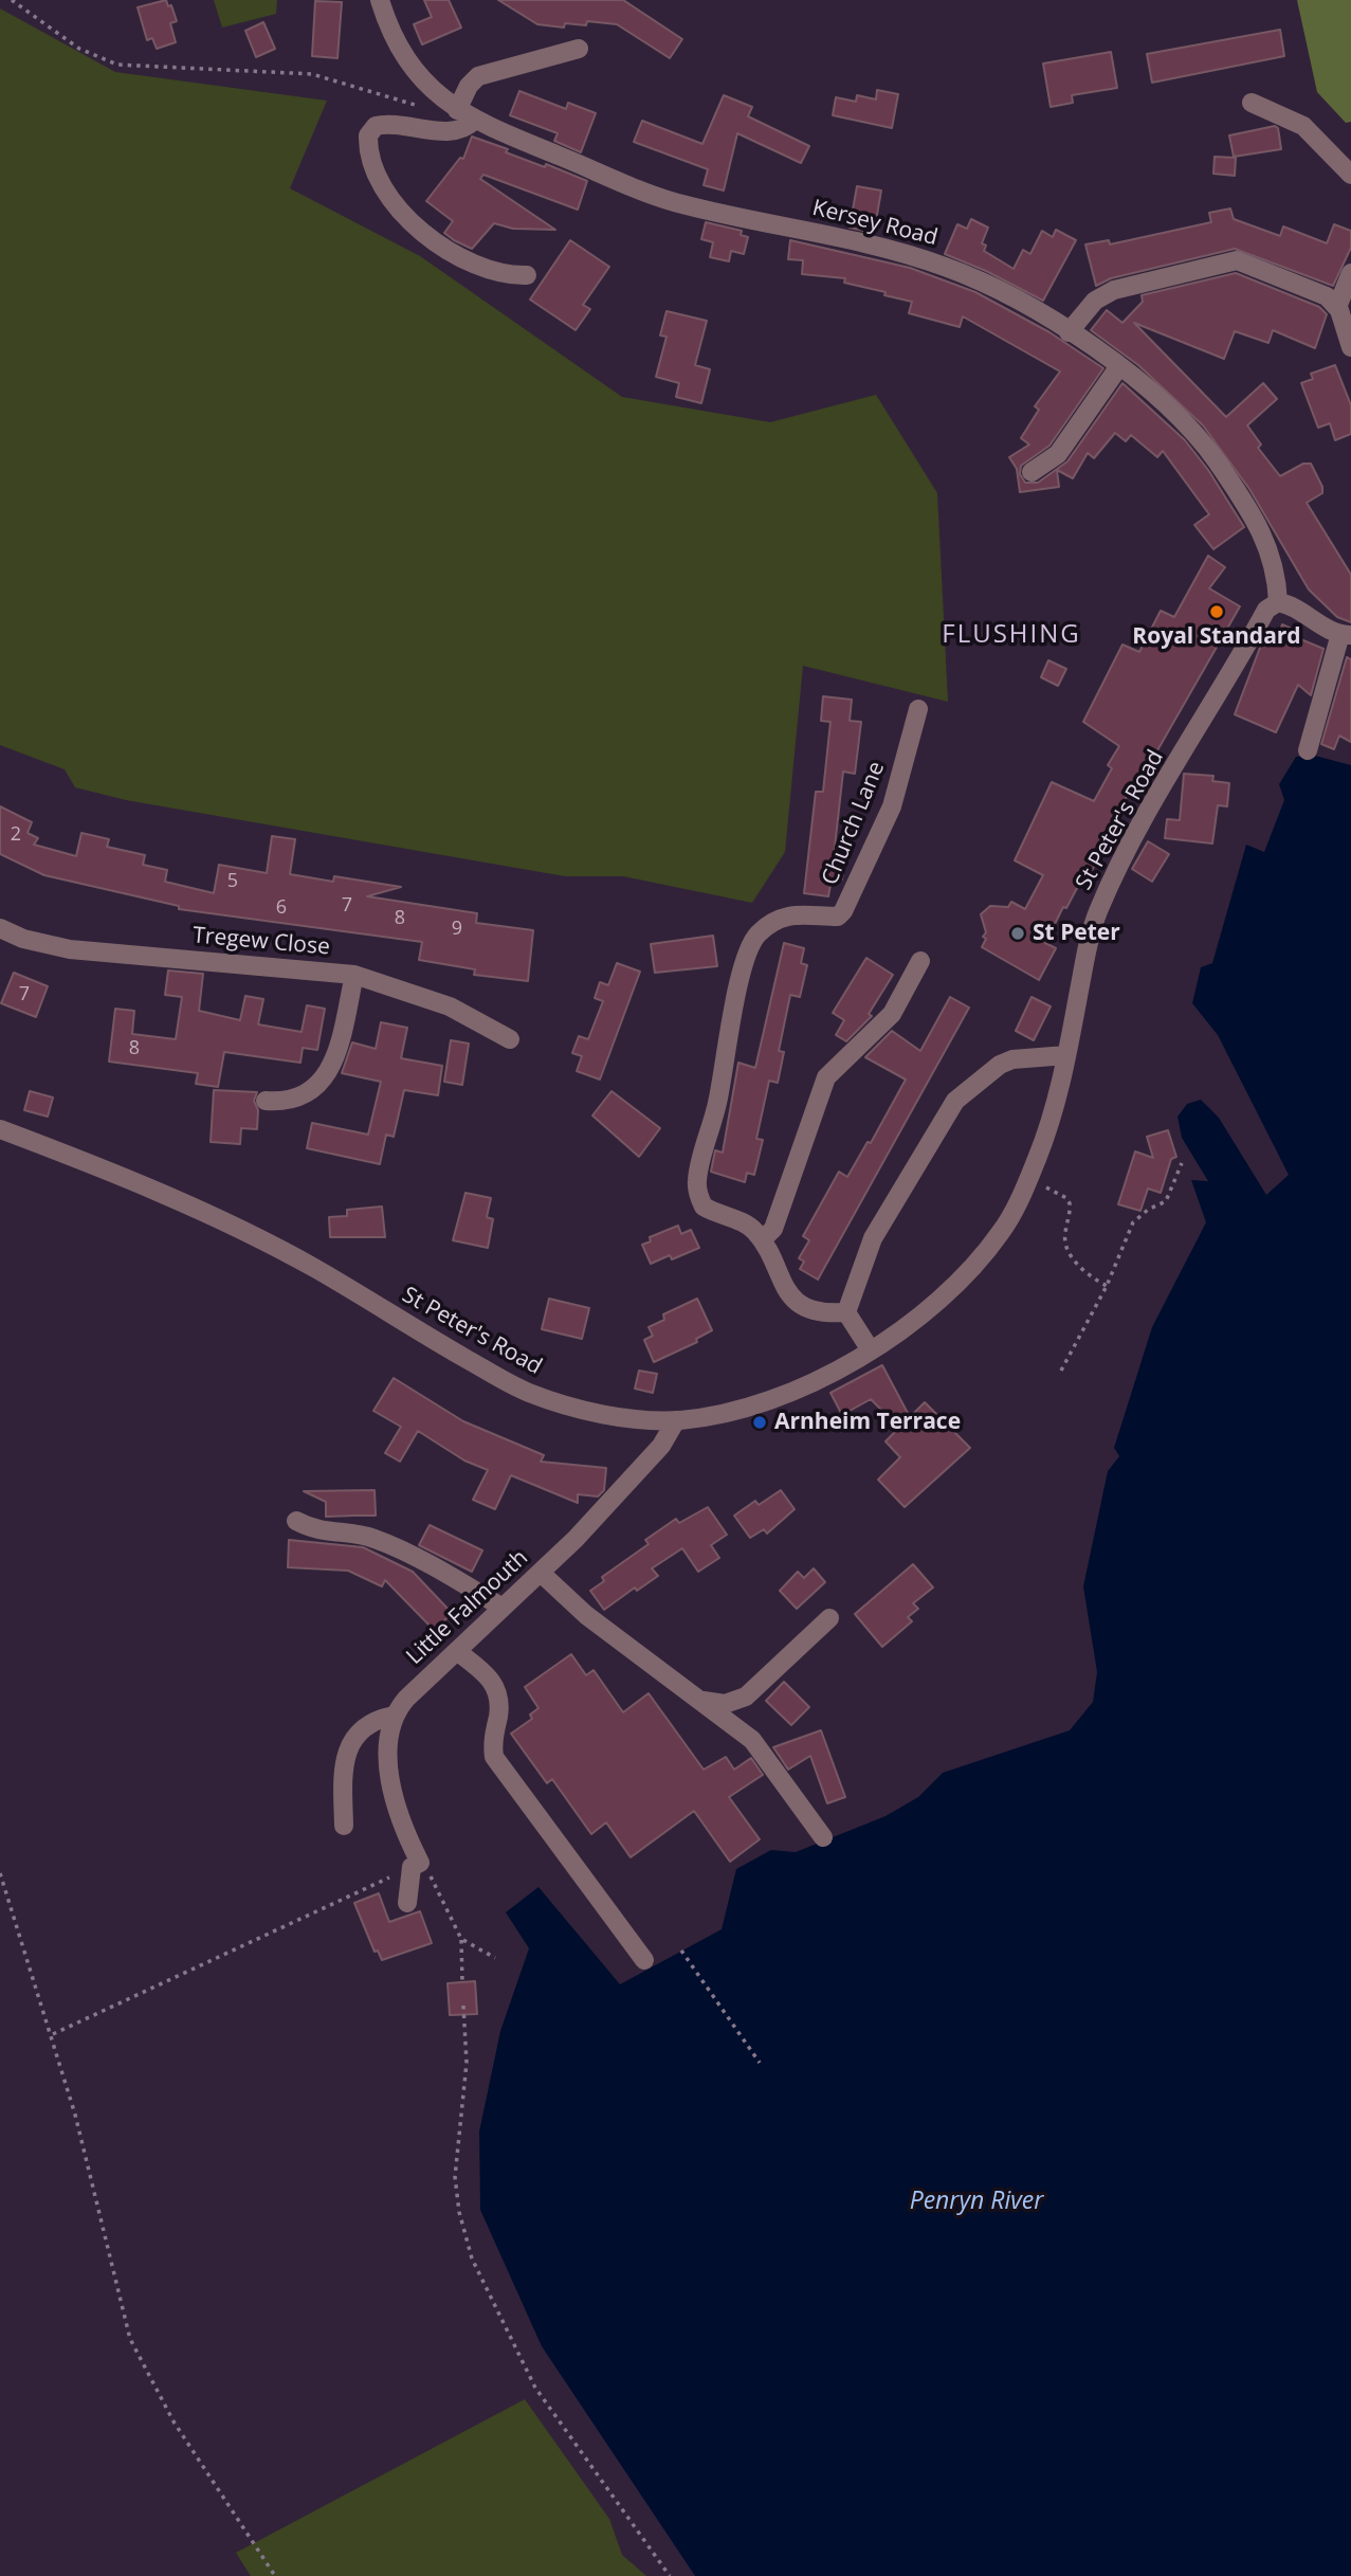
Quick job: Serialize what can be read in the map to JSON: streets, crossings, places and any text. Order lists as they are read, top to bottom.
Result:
{
  "streets": {
    "street": [
      "Kersey Road",
      "St Peter's Road",
      "Church Lane",
      "Tregew Close",
      "Little Falmouth"
    ]
  },
  "crossings": [
    ["Kersey Road", "St Peter's Road"],
    ["St Peter's Road", "Little Falmouth"]
  ],
  "districts": ["FLUSHING"],
  "water": ["Penryn River"],
  "places": ["Royal Standard", "St Peter", "Arnheim Terrace"],
  "house_numbers": [
    "2",
    "5",
    "7",
    "6",
    "8",
    "9",
    "7",
    "8"
  ]
}
